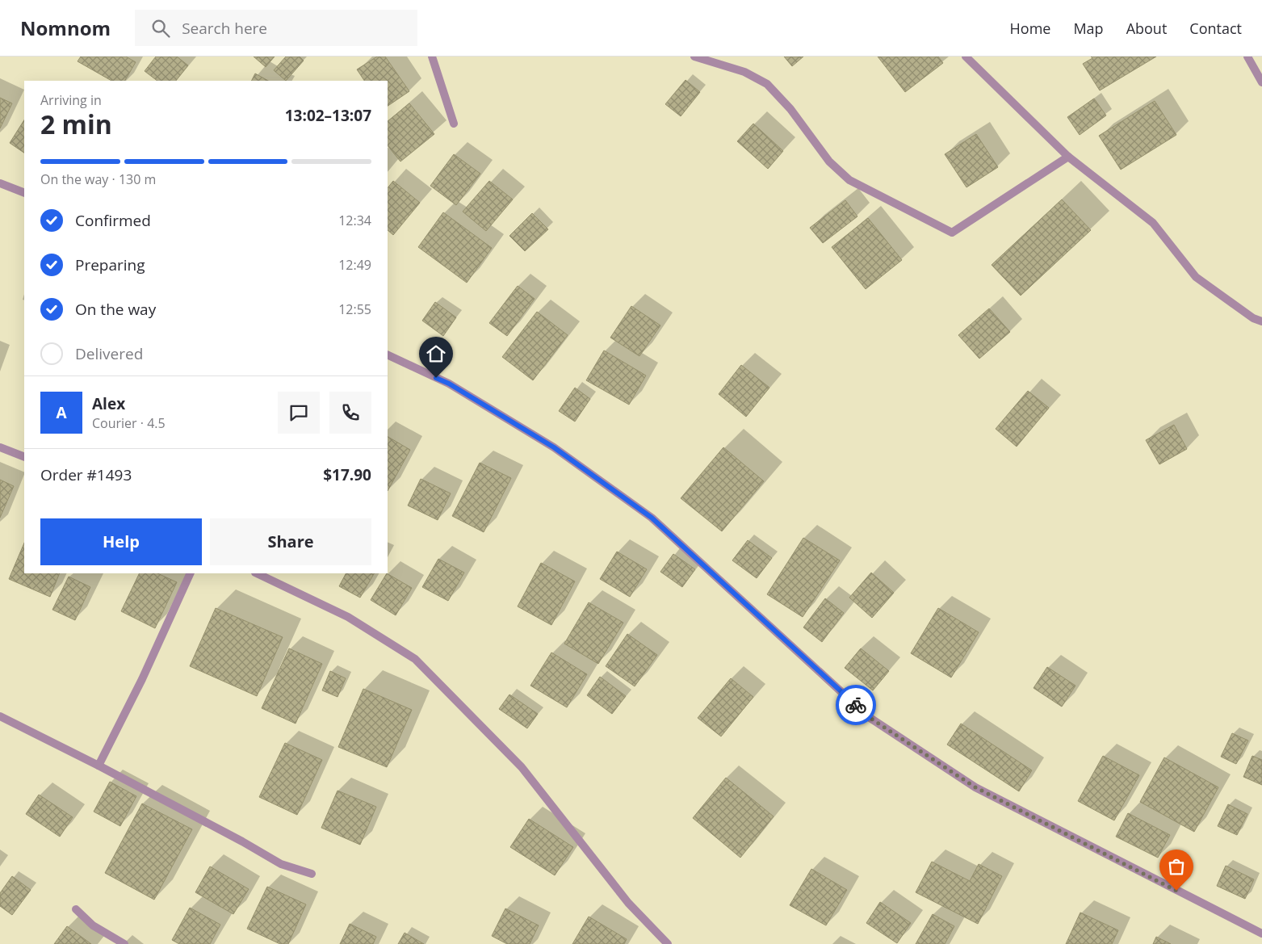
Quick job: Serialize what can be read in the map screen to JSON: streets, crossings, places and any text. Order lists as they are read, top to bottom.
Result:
{
  "page": {
    "header": "Nomnom",
    "search": "Search here",
    "nav": [
      "Home",
      "Map",
      "About",
      "Contact"
    ],
    "heading": ["2 min", "Arriving in", "13:02–13:07"],
    "panel": [
      "Alex",
      "Courier · 4.5",
      "Order #1493",
      "$17.90"
    ],
    "bar": "On the way · 130 m",
    "list": [
      ["Confirmed", "12:34"],
      ["Preparing", "12:49"],
      ["On the way", "12:55"],
      "Delivered"
    ],
    "round": "A",
    "buttons": ["Help", "Share"]
  }
}
